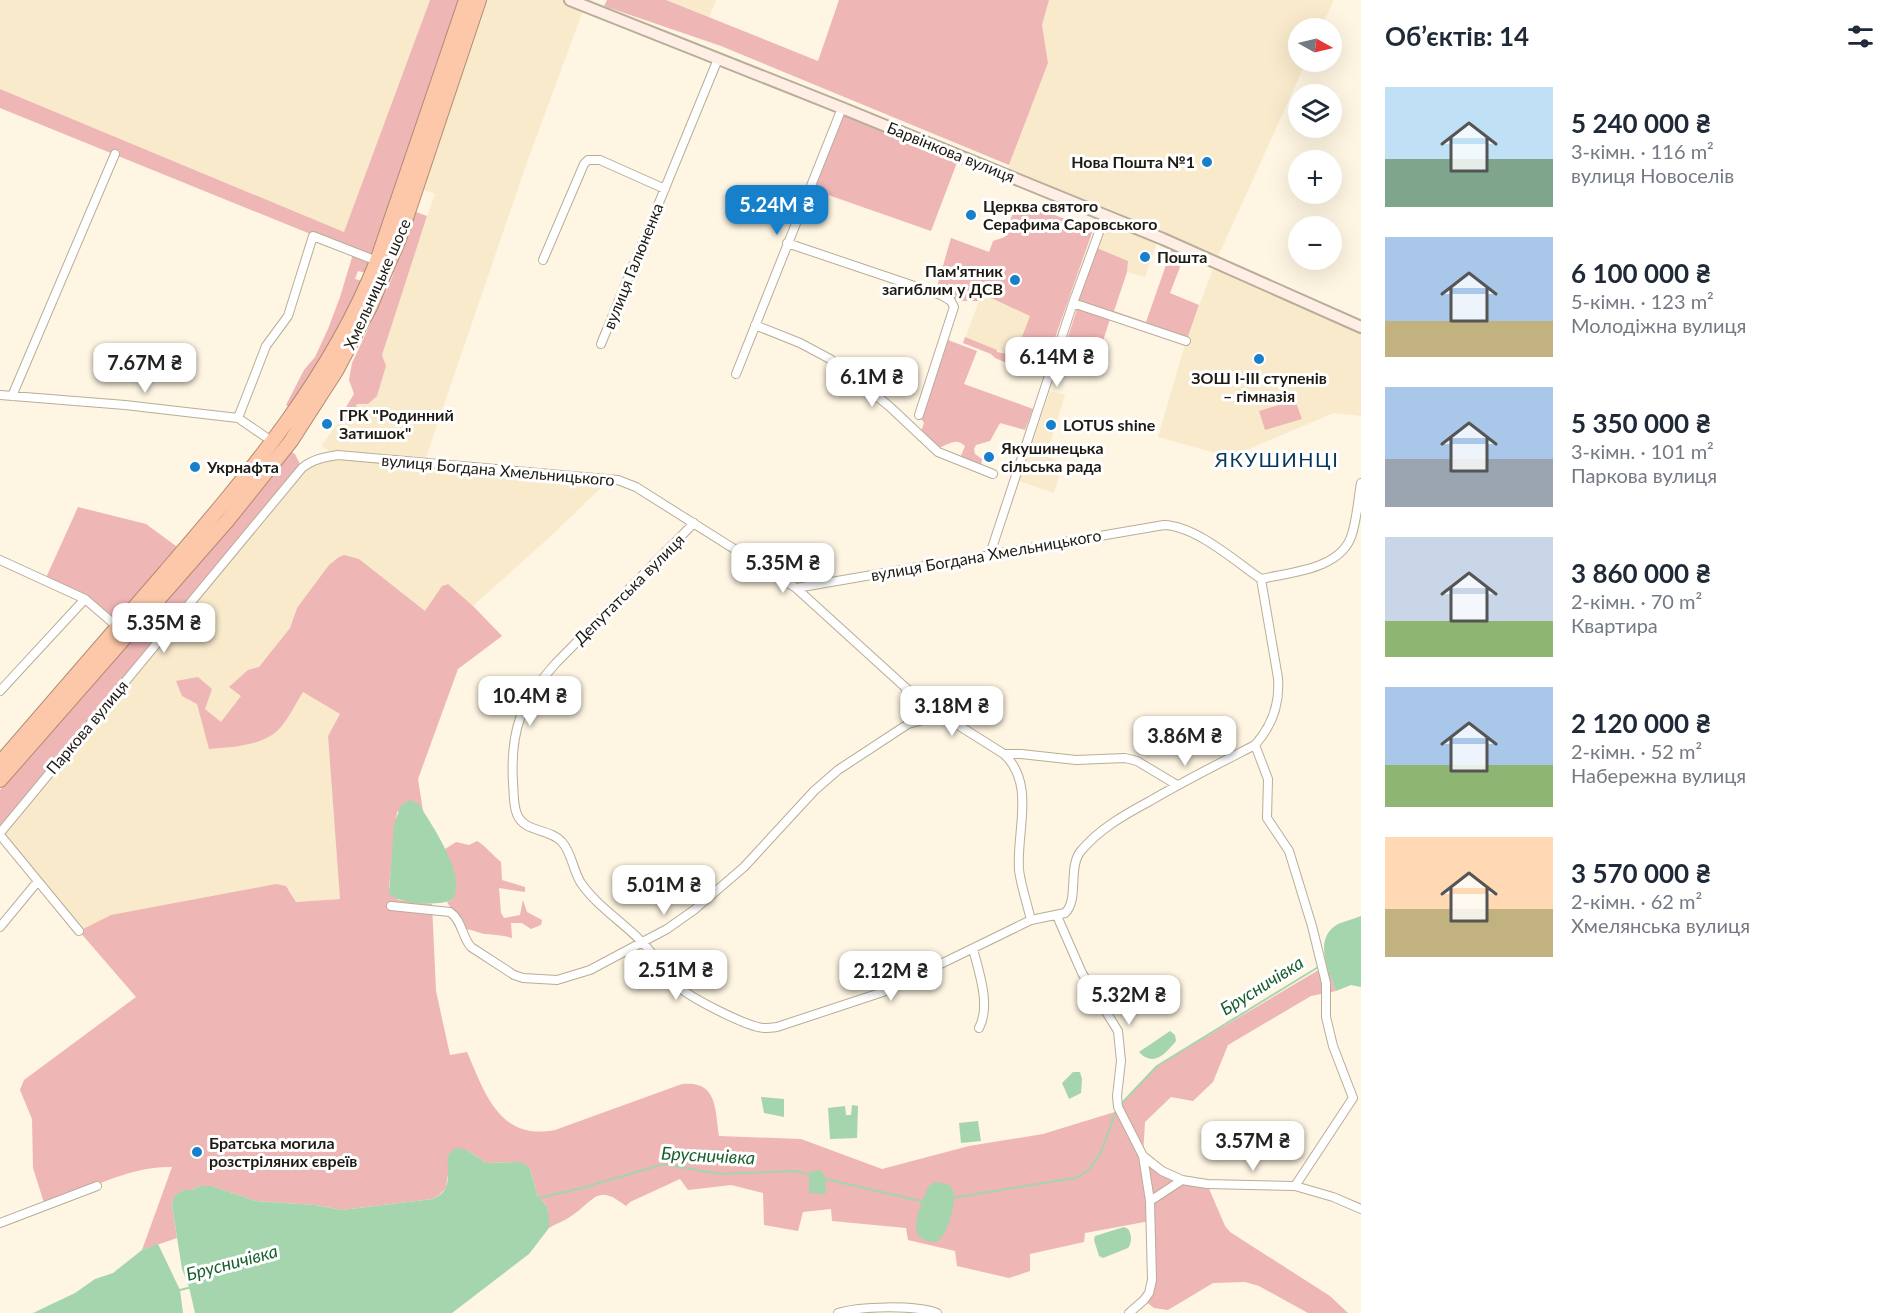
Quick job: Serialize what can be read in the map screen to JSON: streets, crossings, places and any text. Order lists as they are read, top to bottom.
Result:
{
  "streets": {
    "highway": ["Хмельницьке шосе"],
    "street": [
      "Барвінкова вулиця",
      "вулиця Галюненка",
      "вулиця Богдана Хмельницького",
      "Депутатська вулиця",
      "Паркова вулиця"
    ]
  },
  "crossings": [
    ["Барвінкова вулиця", "вулиця Галюненка"],
    ["вулиця Богдана Хмельницького", "Депутатська вулиця"],
    ["вулиця Богдана Хмельницького", "Паркова вулиця"]
  ],
  "districts": ["ЯКУШИНЦІ"],
  "water": ["Брусничівка"],
  "places": [
    "Нова Пошта №1",
    "Церква святого Серафима Саровського",
    "Пошта",
    "Пам'ятник загиблим у ДСВ",
    "ЗОШ І-ІІІ ступенів – гімназія",
    "ГРК \"Родинний Затишок\"",
    "LOTUS shine",
    "Якушинецька сільська рада",
    "Укрнафта",
    "Братська могила розстріляних євреїв"
  ],
  "north": "right",
  "page": {
    "heading": "Об’єктів: 14",
    "map_buttons": ["+", "−"],
    "list": [
      {
        "name": "5 240 000 ₴",
        "note": "3-кімн. · 116 m² · вулиця Новоселів"
      },
      {
        "name": "6 100 000 ₴",
        "note": "5-кімн. · 123 m² · Молодіжна вулиця"
      },
      {
        "name": "5 350 000 ₴",
        "note": "3-кімн. · 101 m² · Паркова вулиця"
      },
      {
        "name": "3 860 000 ₴",
        "note": "2-кімн. · 70 m² · Квартира"
      },
      {
        "name": "2 120 000 ₴",
        "note": "2-кімн. · 52 m² · Набережна вулиця"
      },
      {
        "name": "3 570 000 ₴",
        "note": "2-кімн. · 62 m² · Хмелянська вулиця"
      }
    ],
    "price": [
      "5.24M ₴",
      "6.14M ₴",
      "7.67M ₴",
      "6.1M ₴",
      "5.35M ₴",
      "5.35M ₴",
      "10.4M ₴",
      "3.18M ₴",
      "3.86M ₴",
      "5.01M ₴",
      "2.51M ₴",
      "2.12M ₴",
      "5.32M ₴",
      "3.57M ₴"
    ]
  }
}
